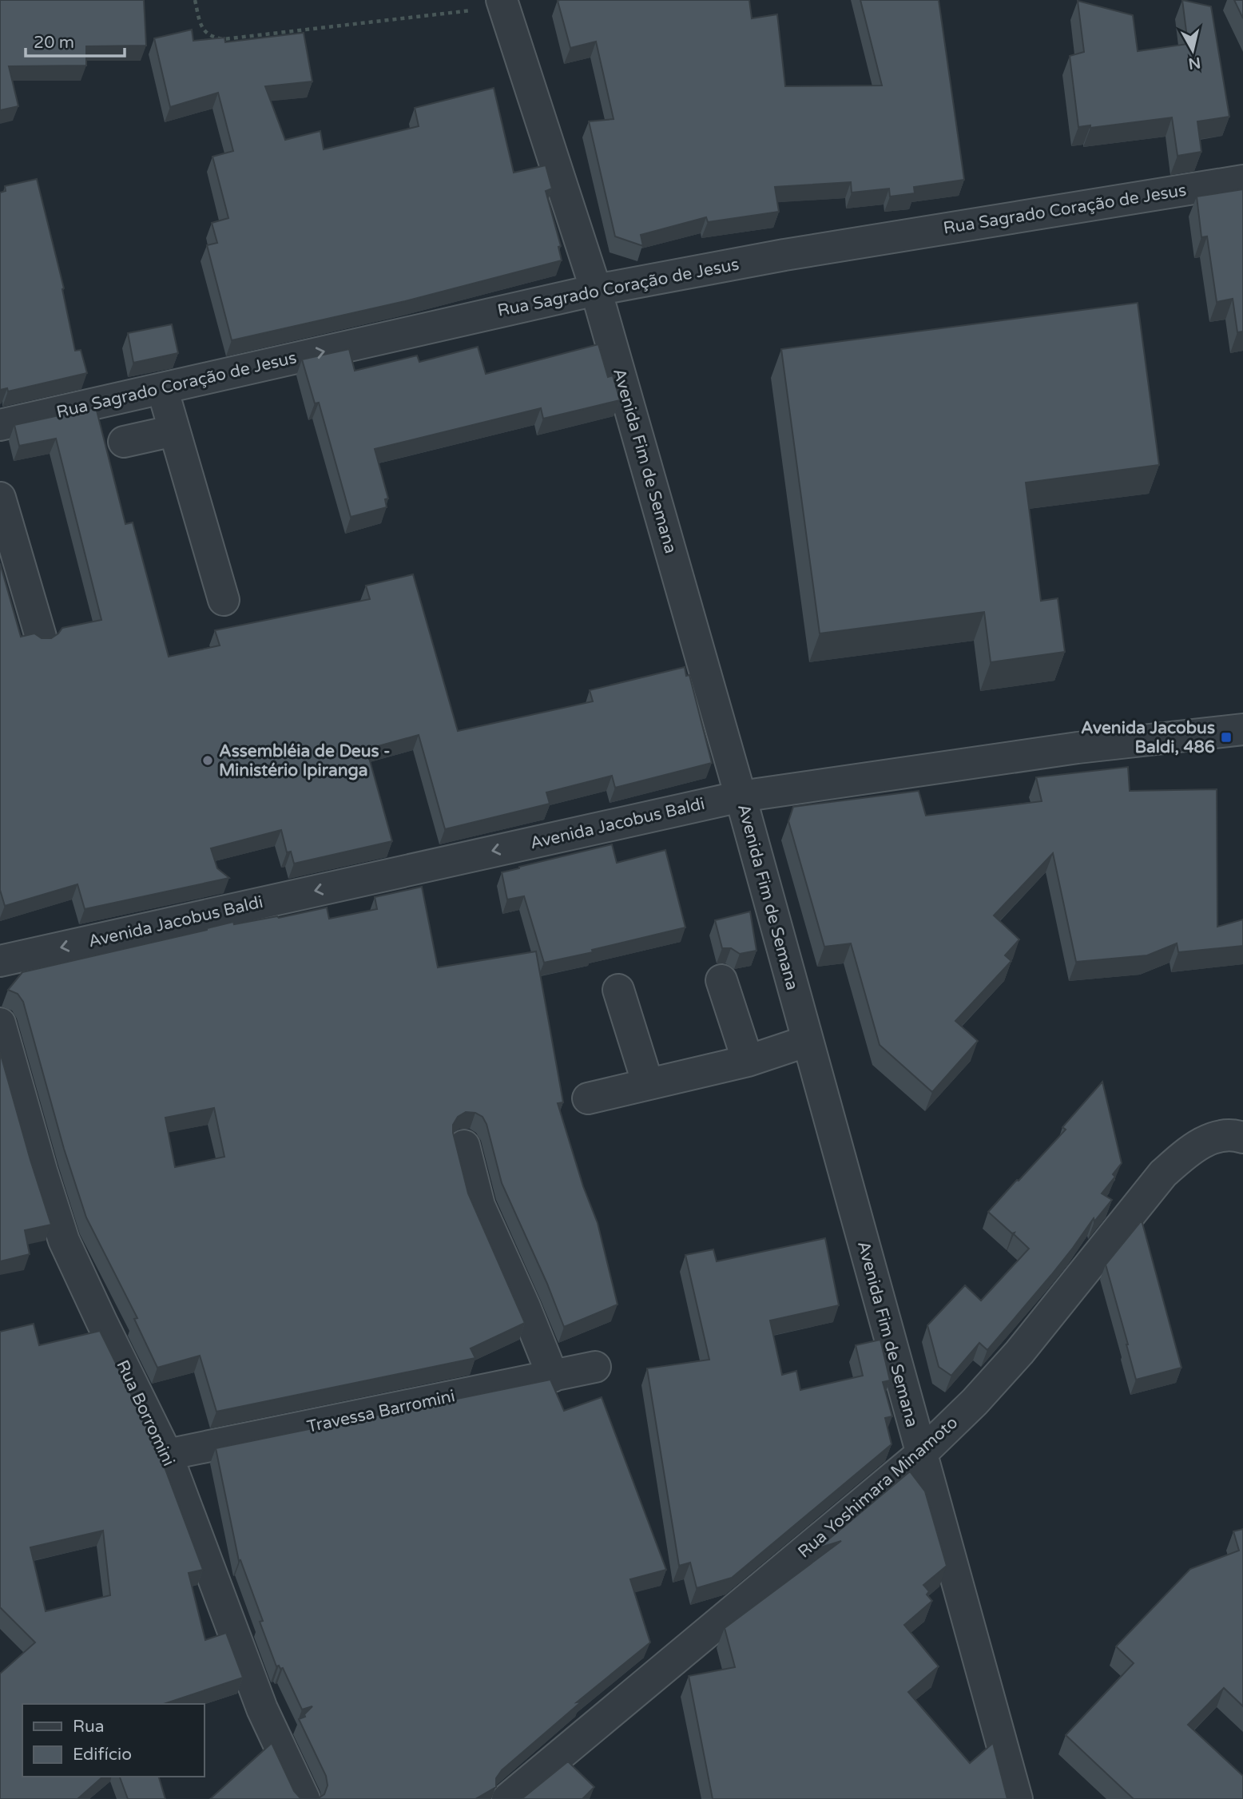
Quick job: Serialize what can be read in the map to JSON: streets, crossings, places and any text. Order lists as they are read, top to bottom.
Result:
{
  "streets": {
    "street": [
      "Rua Sagrado Coração de Jesus",
      "Avenida Fim de Semana",
      "Avenida Jacobus Baldi",
      "Travessa Barromini",
      "Rua Borromini",
      "Rua Yoshimara Minamoto"
    ]
  },
  "crossings": [
    ["Rua Sagrado Coração de Jesus", "Avenida Fim de Semana"],
    ["Avenida Fim de Semana", "Avenida Jacobus Baldi"],
    ["Avenida Fim de Semana", "Rua Yoshimara Minamoto"],
    ["Travessa Barromini", "Rua Borromini"]
  ],
  "one_way": ["Rua Sagrado Coração de Jesus", "Avenida Jacobus Baldi"],
  "places": {
    "transit": ["Avenida Jacobus Baldi, 486"],
    "other": ["Assembléia de Deus - Ministério Ipiranga"]
  },
  "legend": ["Rua", "Edifício"],
  "scale_bar": "20 m",
  "north": "bottom"
}
